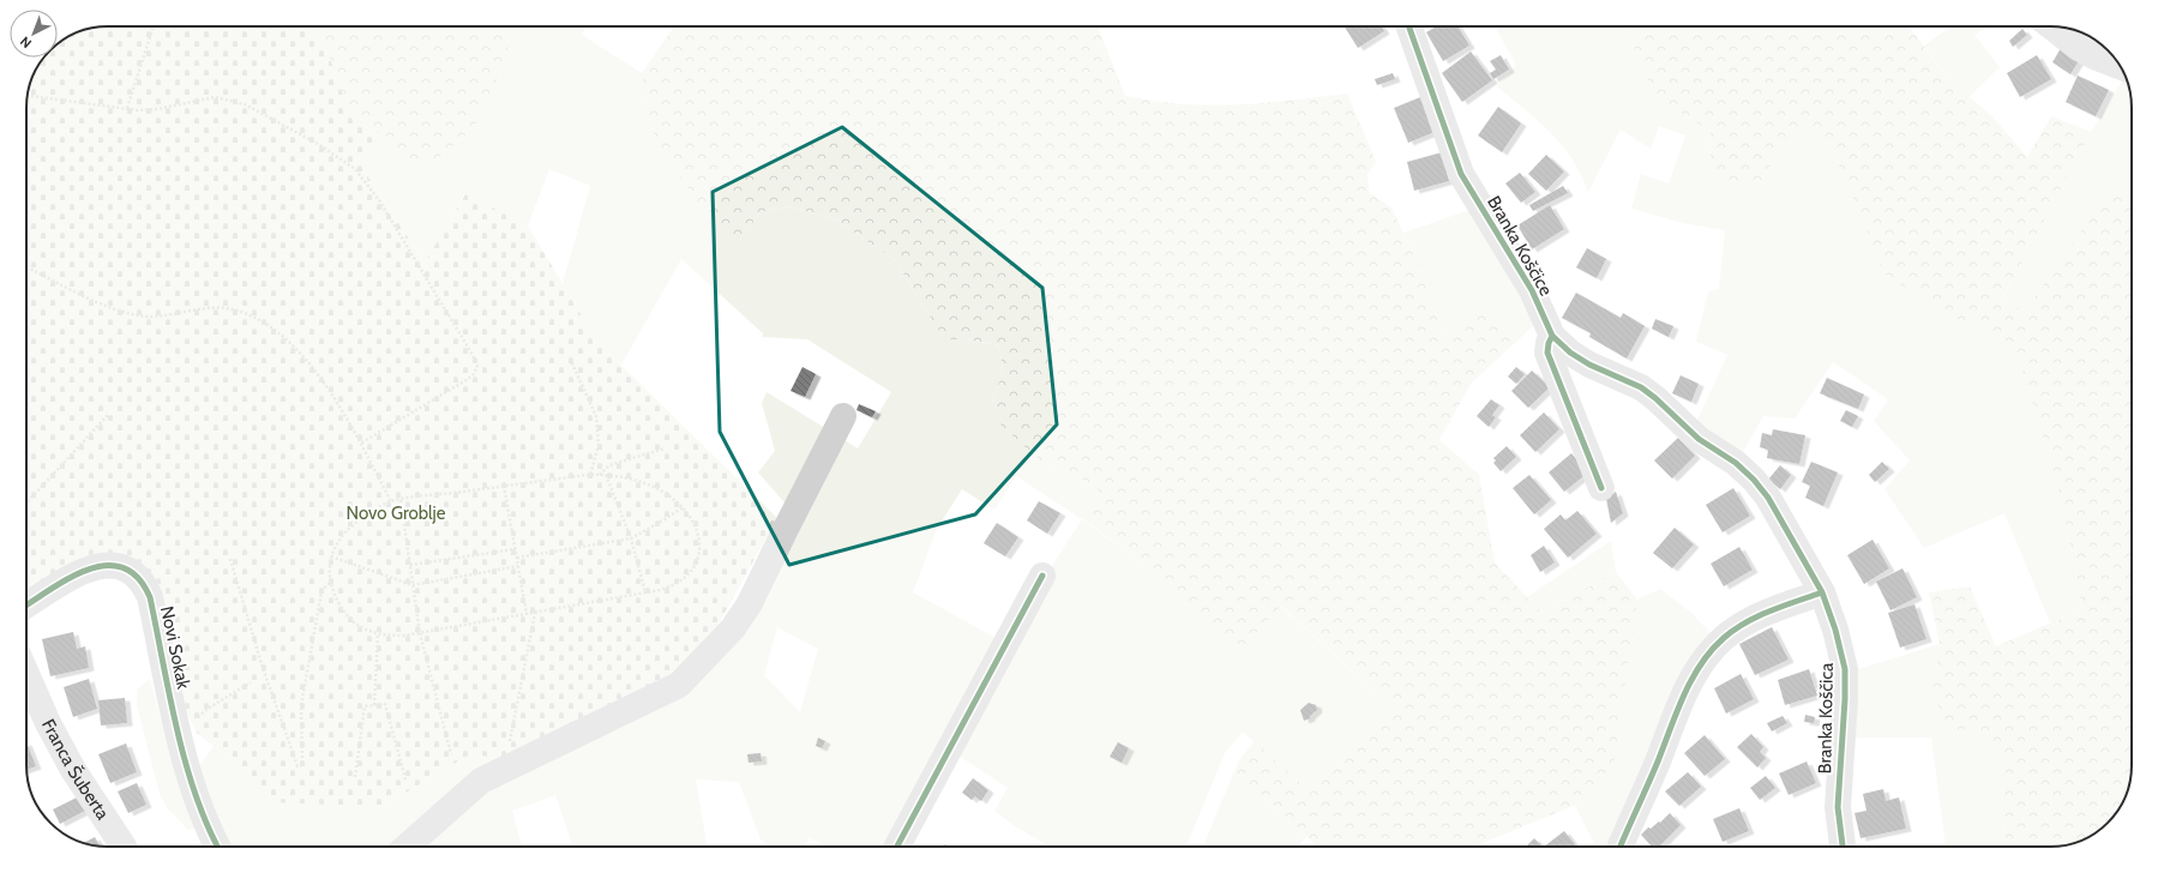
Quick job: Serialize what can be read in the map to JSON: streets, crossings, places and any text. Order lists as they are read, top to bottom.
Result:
{
  "streets": {
    "street": [
      "Branka Koščice",
      "Novi Sokak",
      "Branka Koščica",
      "Franca Šuberta"
    ]
  },
  "crossings": [
    ["Branka Koščice", "Branka Koščica"]
  ],
  "parks": ["Novo Groblje"],
  "north": "bottom left"
}
